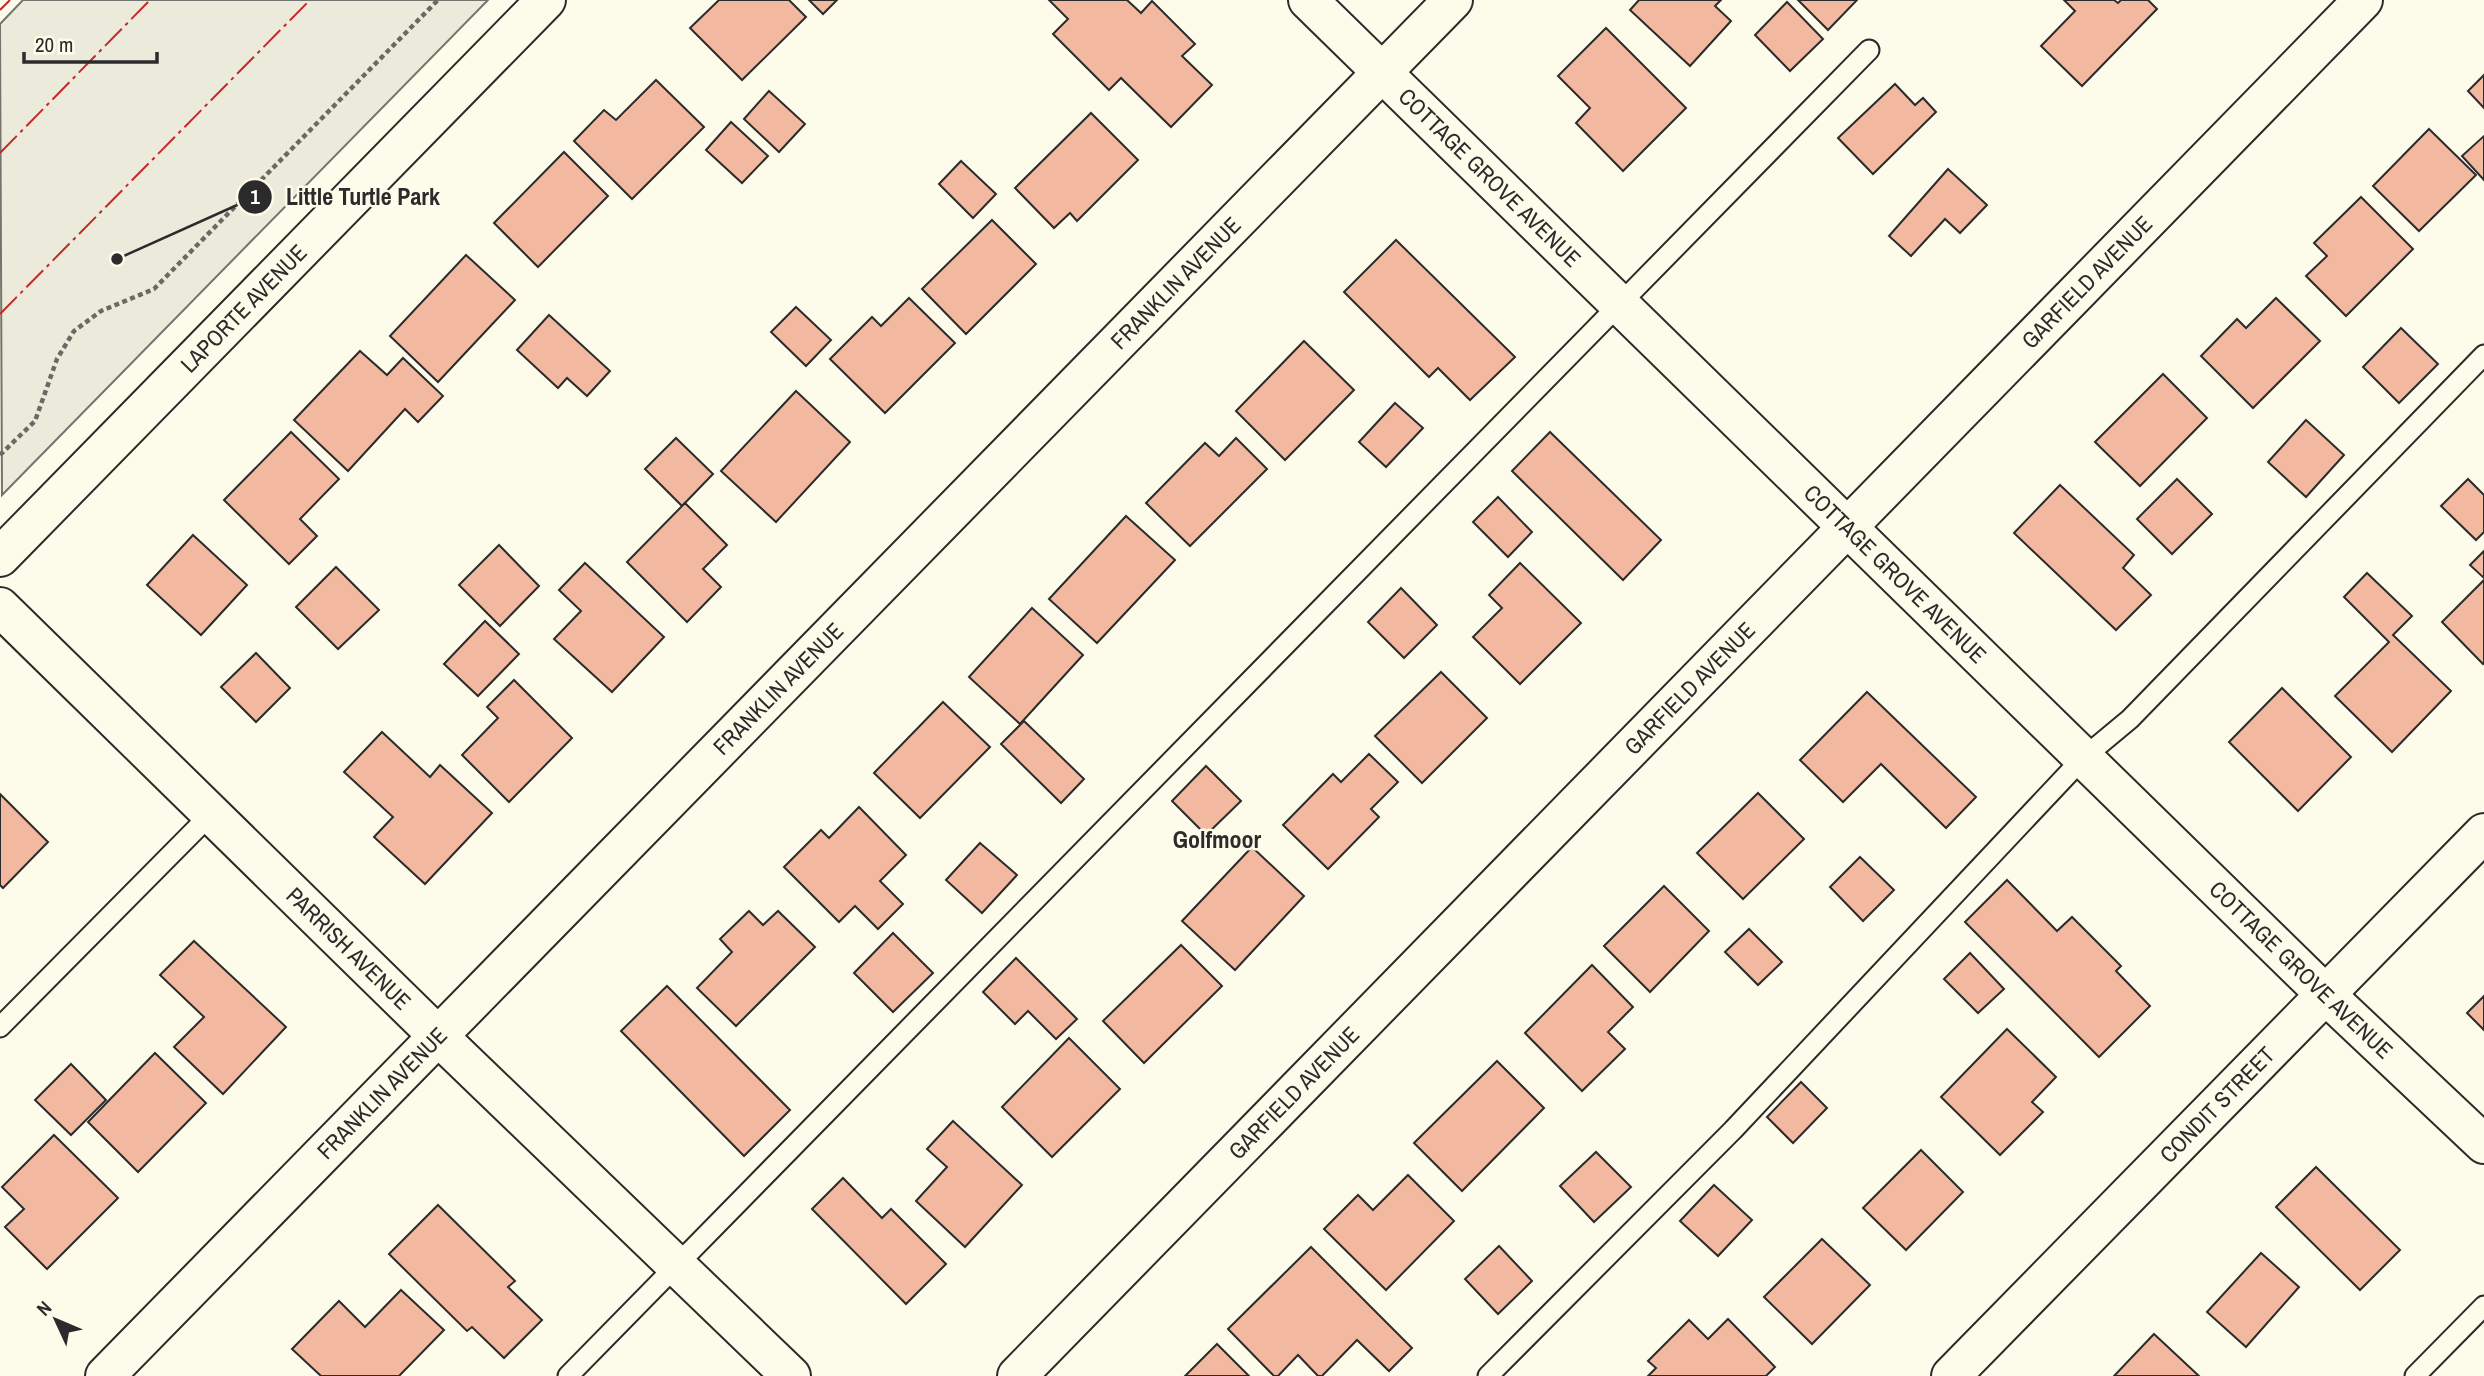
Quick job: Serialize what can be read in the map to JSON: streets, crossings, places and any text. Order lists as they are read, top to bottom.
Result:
{
  "streets": {
    "street": [
      "COTTAGE GROVE AVENUE",
      "FRANKLIN AVENUE",
      "GARFIELD AVENUE",
      "LAPORTE AVENUE",
      "PARRISH AVENUE",
      "CONDIT STREET"
    ]
  },
  "crossings": [
    ["COTTAGE GROVE AVENUE", "FRANKLIN AVENUE"],
    ["COTTAGE GROVE AVENUE", "GARFIELD AVENUE"],
    ["COTTAGE GROVE AVENUE", "CONDIT STREET"],
    ["FRANKLIN AVENUE", "PARRISH AVENUE"]
  ],
  "districts": ["Golfmoor"],
  "places": ["Little Turtle Park"],
  "scale_bar": "20 m",
  "north": "top left"
}
